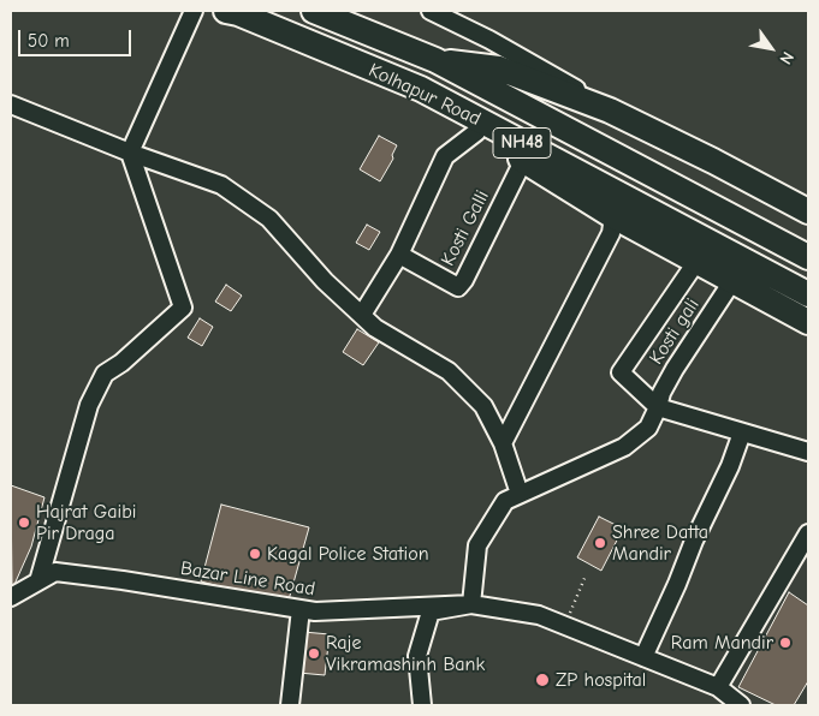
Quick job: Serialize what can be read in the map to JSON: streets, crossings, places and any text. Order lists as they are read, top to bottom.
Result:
{
  "streets": {
    "highway": ["Kolhapur Road", "NH48"],
    "street": ["Kosti Galli", "Kosti gali", "Bazar Line Road"]
  },
  "crossings": [
    ["Kosti gali", "Bazar Line Road"]
  ],
  "places": [
    "Hajrat Gaibi Pir Draga",
    "Shree Datta Mandir",
    "Kagal Police Station",
    "Ram Mandir",
    "Raje Vikramashinh Bank",
    "ZP hospital"
  ],
  "scale_bar": "50 m",
  "north": "bottom right"
}
